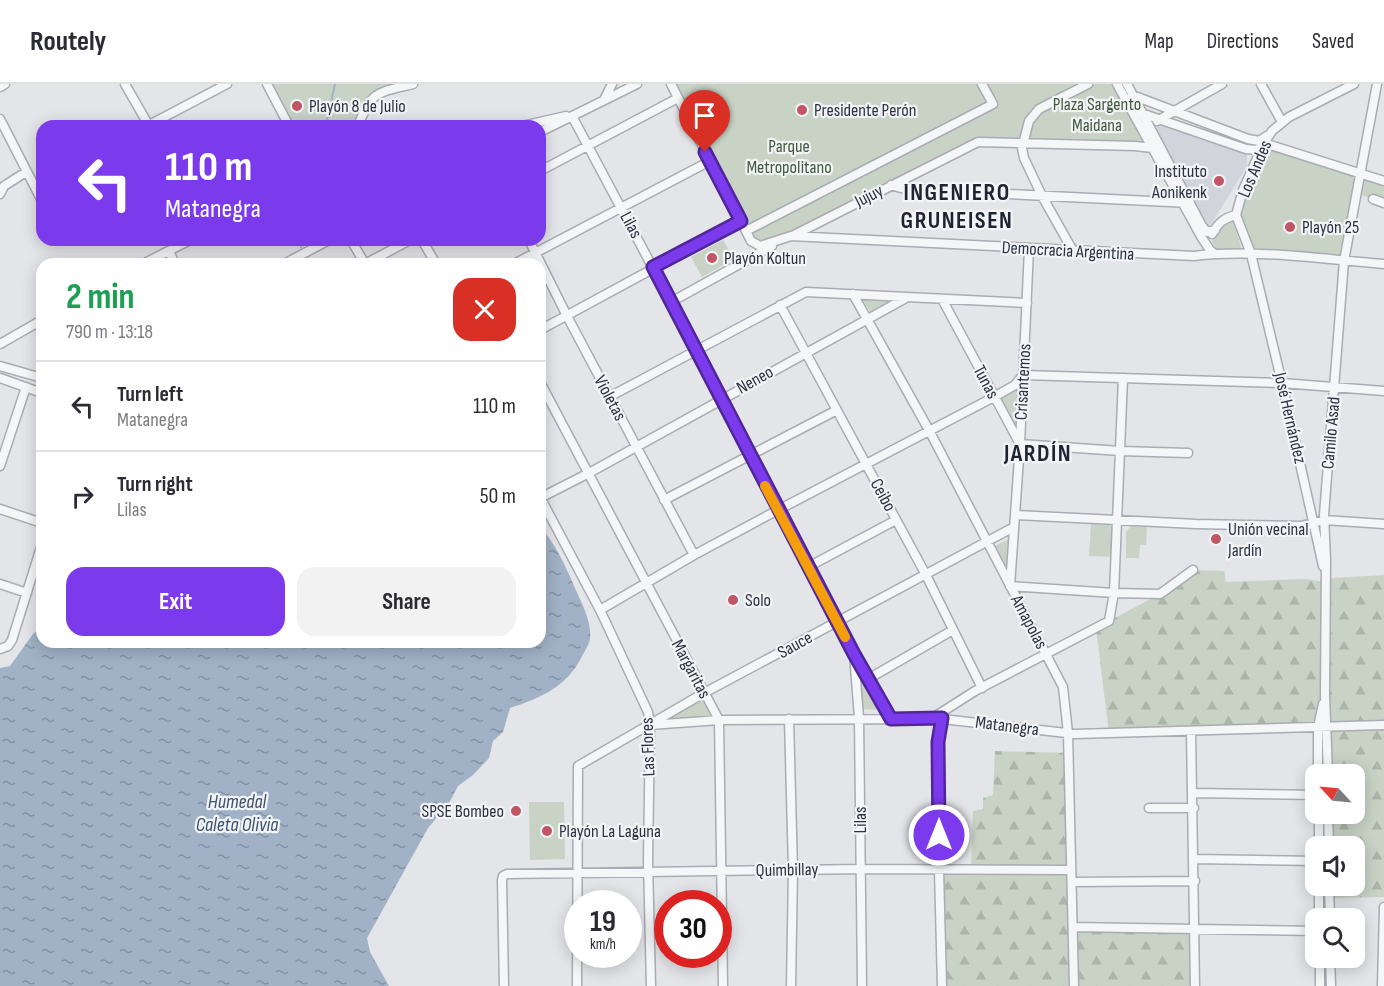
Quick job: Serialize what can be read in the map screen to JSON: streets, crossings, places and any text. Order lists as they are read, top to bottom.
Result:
{
  "streets": {
    "street": [
      "Los Andes",
      "Jujuy",
      "Lilas",
      "Democracia Argentina",
      "Neneo",
      "Tunas",
      "Crisantemos",
      "Violetas",
      "José Hernández",
      "Camilo Asad",
      "Ceibo",
      "Amapolas",
      "Sauce",
      "Margaritas",
      "Matanegra",
      "Las Flores",
      "Quimbillay"
    ]
  },
  "crossings": [
    ["Los Andes", "Democracia Argentina"],
    ["Los Andes", "José Hernández"],
    ["Jujuy", "Lilas"],
    ["Jujuy", "Democracia Argentina"],
    ["Lilas", "Neneo"],
    ["Lilas", "Sauce"],
    ["Lilas", "Matanegra"],
    ["Lilas", "Quimbillay"],
    ["Democracia Argentina", "Crisantemos"],
    ["Democracia Argentina", "José Hernández"],
    ["Democracia Argentina", "Camilo Asad"],
    ["Neneo", "Violetas"],
    ["Neneo", "Ceibo"],
    ["Neneo", "Amapolas"],
    ["Neneo", "Margaritas"],
    ["Tunas", "Crisantemos"],
    ["Crisantemos", "Amapolas"],
    ["Crisantemos", "Sauce"],
    ["José Hernández", "Camilo Asad"],
    ["Camilo Asad", "Matanegra"],
    ["Ceibo", "Sauce"],
    ["Amapolas", "Sauce"],
    ["Amapolas", "Matanegra"],
    ["Amapolas", "Quimbillay"],
    ["Sauce", "Margaritas"],
    ["Sauce", "Matanegra"],
    ["Sauce", "Las Flores"],
    ["Sauce", "Quimbillay"],
    ["Margaritas", "Matanegra"],
    ["Margaritas", "Quimbillay"],
    ["Matanegra", "Las Flores"],
    ["Las Flores", "Quimbillay"]
  ],
  "districts": ["INGENIERO GRUNEISEN", "JARDÍN"],
  "water": ["Humedal Caleta Olivia"],
  "parks": ["Plaza Sargento Maidana", "Parque Metropolitano"],
  "places": [
    "Playón 8 de Julio",
    "Presidente Perón",
    "Instituto Aonikenk",
    "Playón 25",
    "Playón Koltun",
    "Unión vecinal Jardín",
    "Solo",
    "SPSE Bombeo",
    "Playón La Laguna"
  ],
  "north": "top left",
  "page": {
    "header": "Routely",
    "nav": ["Map", "Directions", "Saved"],
    "turn": ["110 m", "Matanegra"],
    "heading": ["2 min", "790 m · 13:18"],
    "list": [
      {
        "name": "Turn left",
        "note": "Matanegra",
        "value": "110 m"
      },
      {
        "name": "Turn right",
        "note": "Lilas",
        "value": "50 m"
      }
    ],
    "buttons": ["Exit", "Share"],
    "speed": "19 km/h",
    "limit": "30"
  }
}
